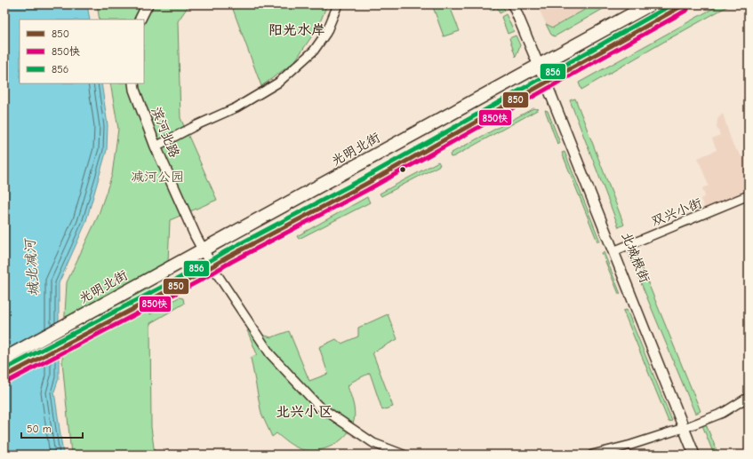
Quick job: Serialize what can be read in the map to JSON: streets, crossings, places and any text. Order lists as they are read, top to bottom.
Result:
{
  "streets": {
    "main road": ["光明北街"],
    "street": ["滨河北路", "双兴小街", "北城根街"]
  },
  "crossings": [
    ["滨河北路", "光明北街"],
    ["光明北街", "北城根街"],
    ["双兴小街", "北城根街"]
  ],
  "districts": ["阳光水岸", "北兴小区"],
  "water": ["城北减河"],
  "parks": ["减河公园"],
  "lines": ["transit line 850", "transit line 856", "transit line 850快"],
  "legend": ["850", "850快", "856"],
  "scale_bar": "50 m"
}
